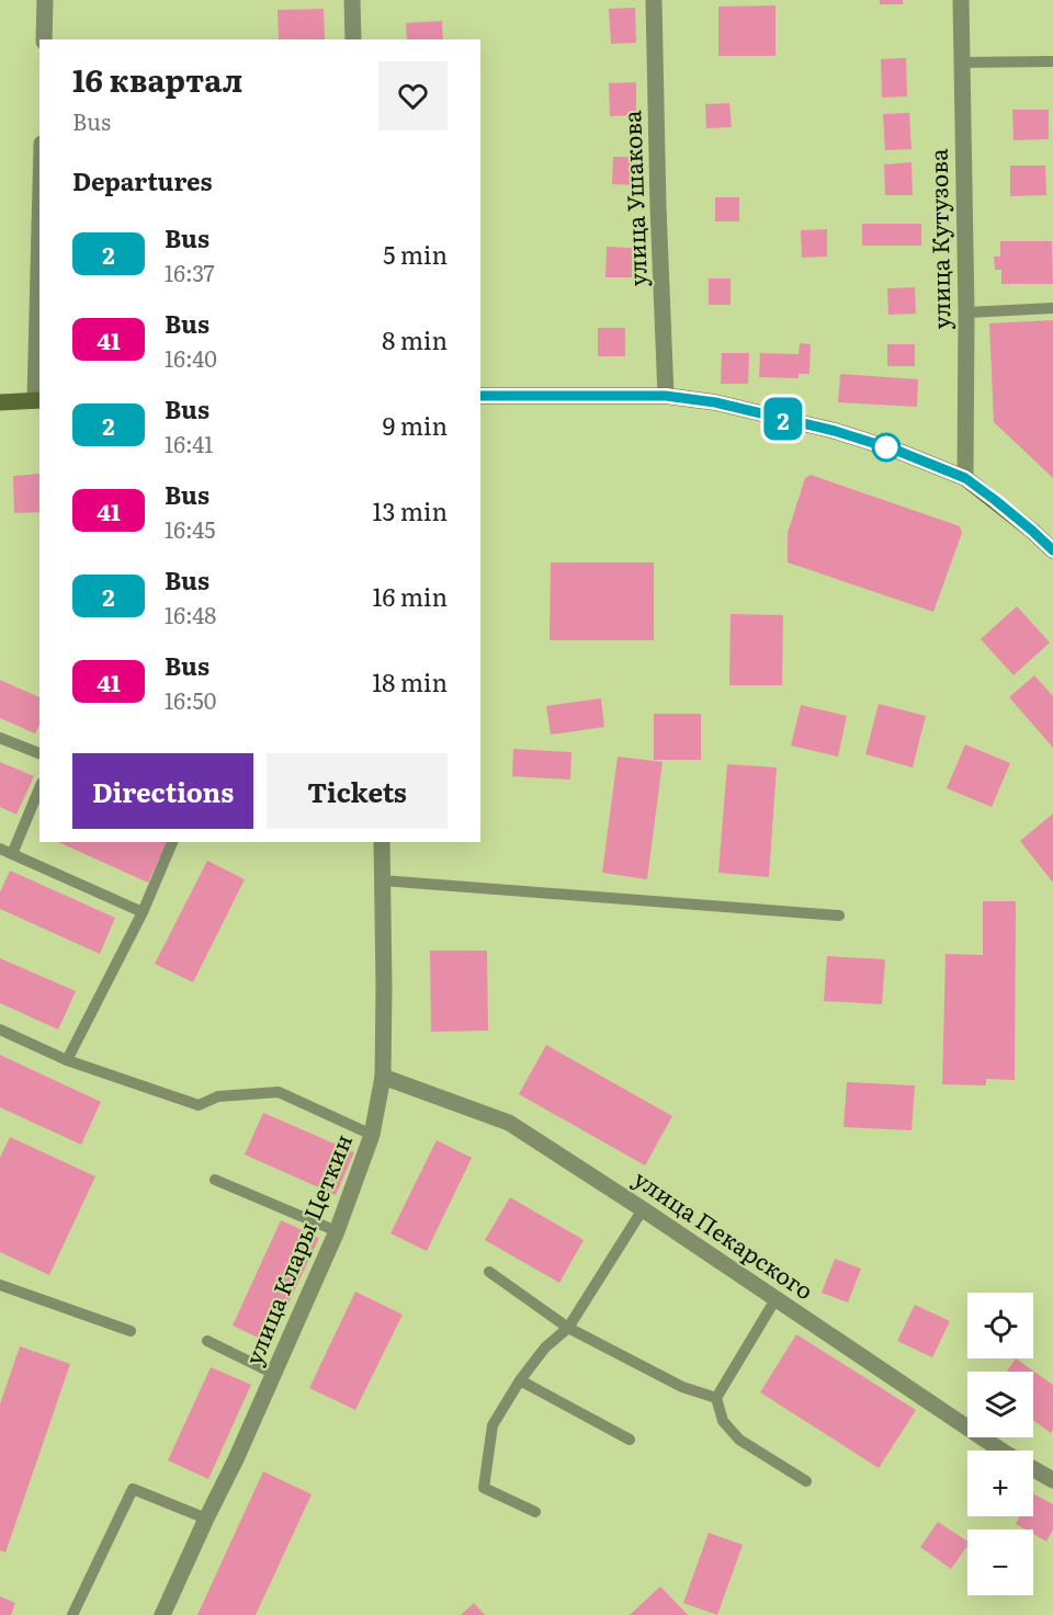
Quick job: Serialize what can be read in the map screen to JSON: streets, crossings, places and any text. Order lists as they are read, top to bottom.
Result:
{
  "streets": {
    "street": [
      "улица Ушакова",
      "улица Кутузова",
      "улица Пекарского",
      "улица Клары Цеткин"
    ]
  },
  "crossings": [
    ["улица Пекарского", "улица Клары Цеткин"]
  ],
  "lines": ["bus line 2"],
  "page": {
    "on_map": "2",
    "heading": [
      ["16 квартал", "Bus"],
      "Departures"
    ],
    "list": [
      {
        "mark": "2",
        "name": "Bus",
        "note": "16:37",
        "value": "5 min"
      },
      {
        "mark": "41",
        "name": "Bus",
        "note": "16:40",
        "value": "8 min"
      },
      {
        "mark": "2",
        "name": "Bus",
        "note": "16:41",
        "value": "9 min"
      },
      {
        "mark": "41",
        "name": "Bus",
        "note": "16:45",
        "value": "13 min"
      },
      {
        "mark": "2",
        "name": "Bus",
        "note": "16:48",
        "value": "16 min"
      },
      {
        "mark": "41",
        "name": "Bus",
        "note": "16:50",
        "value": "18 min"
      }
    ],
    "buttons": ["Directions", "Tickets"],
    "map_buttons": ["+", "−"]
  }
}
